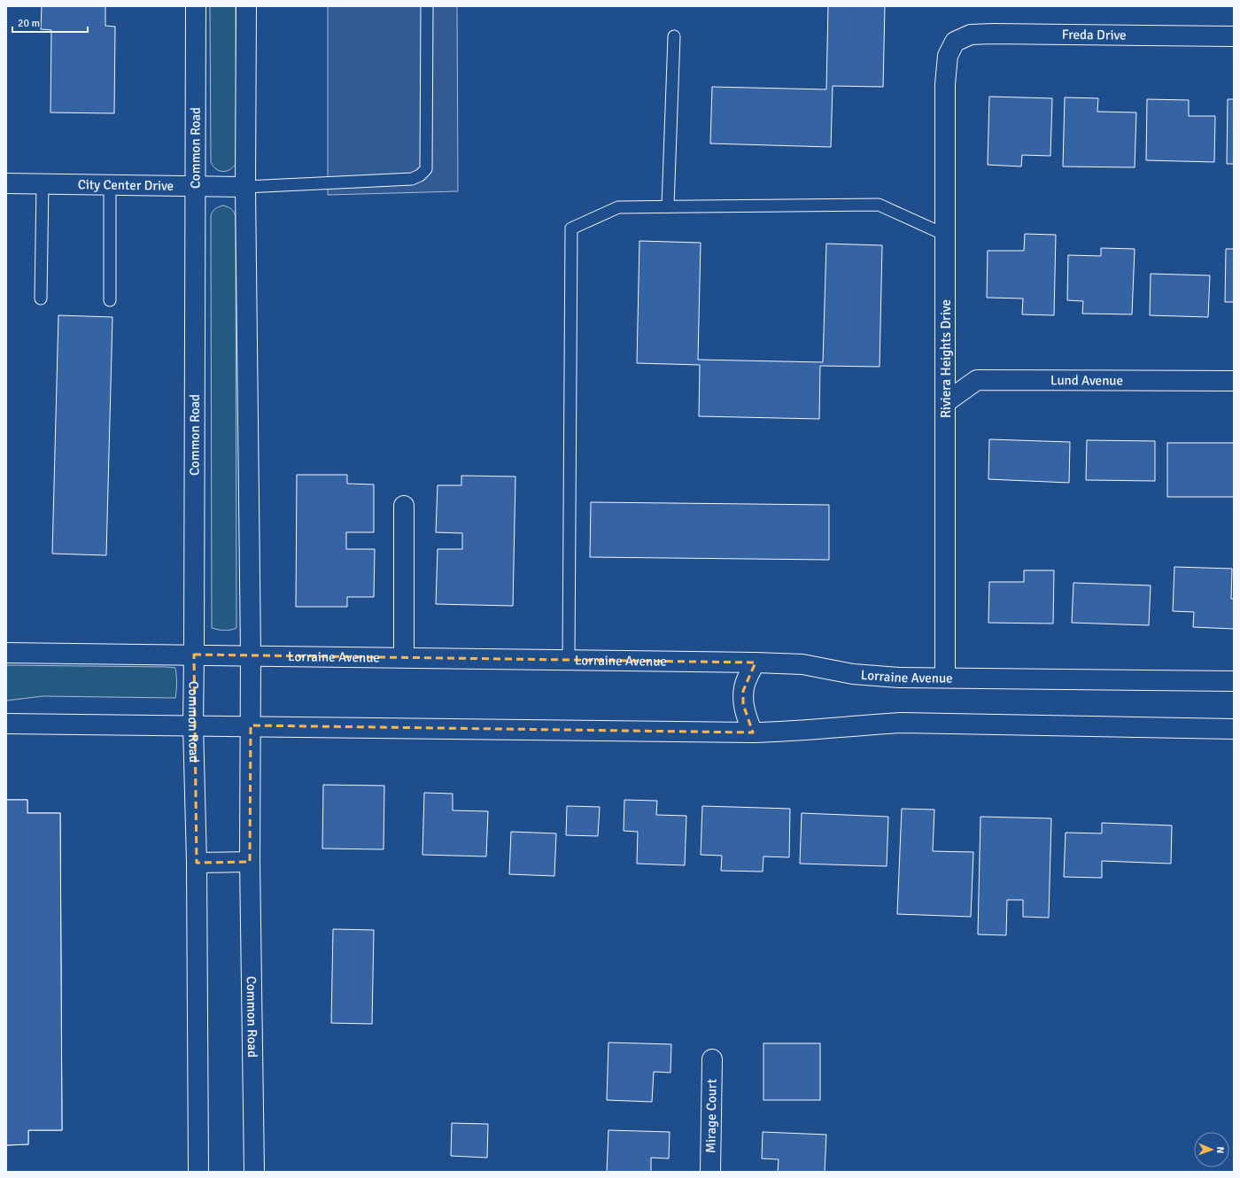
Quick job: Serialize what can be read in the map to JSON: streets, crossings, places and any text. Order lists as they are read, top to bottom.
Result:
{
  "streets": {
    "street": [
      "Freda Drive",
      "Common Road",
      "City Center Drive",
      "Riviera Heights Drive",
      "Lund Avenue",
      "Lorraine Avenue",
      "Mirage Court"
    ]
  },
  "crossings": [
    ["Freda Drive", "Riviera Heights Drive"],
    ["Common Road", "City Center Drive"],
    ["Common Road", "Lorraine Avenue"],
    ["Riviera Heights Drive", "Lund Avenue"],
    ["Riviera Heights Drive", "Lorraine Avenue"]
  ],
  "scale_bar": "20 m",
  "north": "right"
}
